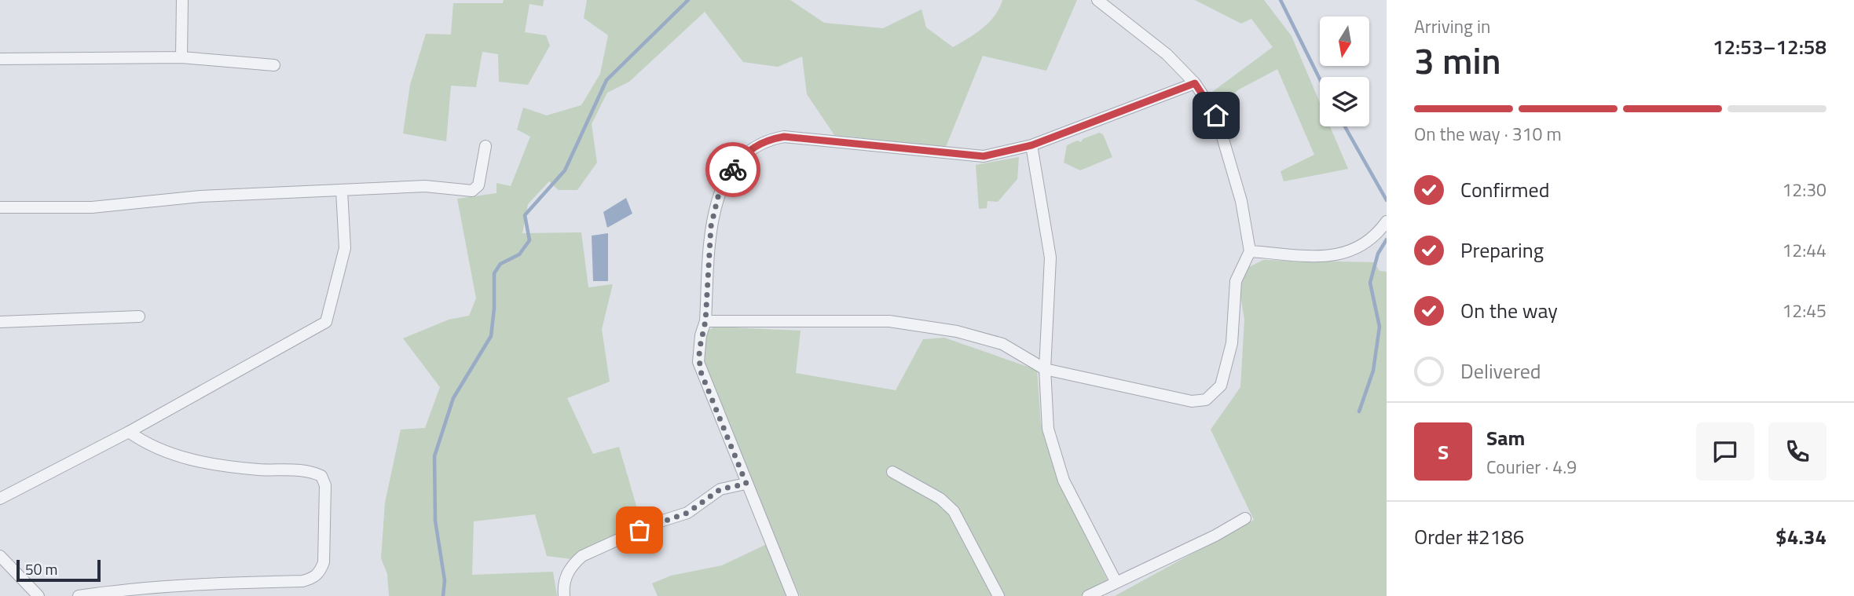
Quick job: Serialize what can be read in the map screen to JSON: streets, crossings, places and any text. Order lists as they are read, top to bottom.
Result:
{
  "scale_bar": "50 m",
  "north": "bottom",
  "page": {
    "heading": ["3 min", "Arriving in", "12:53–12:58"],
    "panel": [
      "Sam",
      "Courier · 4.9",
      "Order #2186",
      "$4.34"
    ],
    "bar": "On the way · 310 m",
    "list": [
      ["Confirmed", "12:30"],
      ["Preparing", "12:44"],
      ["On the way", "12:45"],
      "Delivered"
    ],
    "round": "S",
    "scale": "50 m"
  }
}
